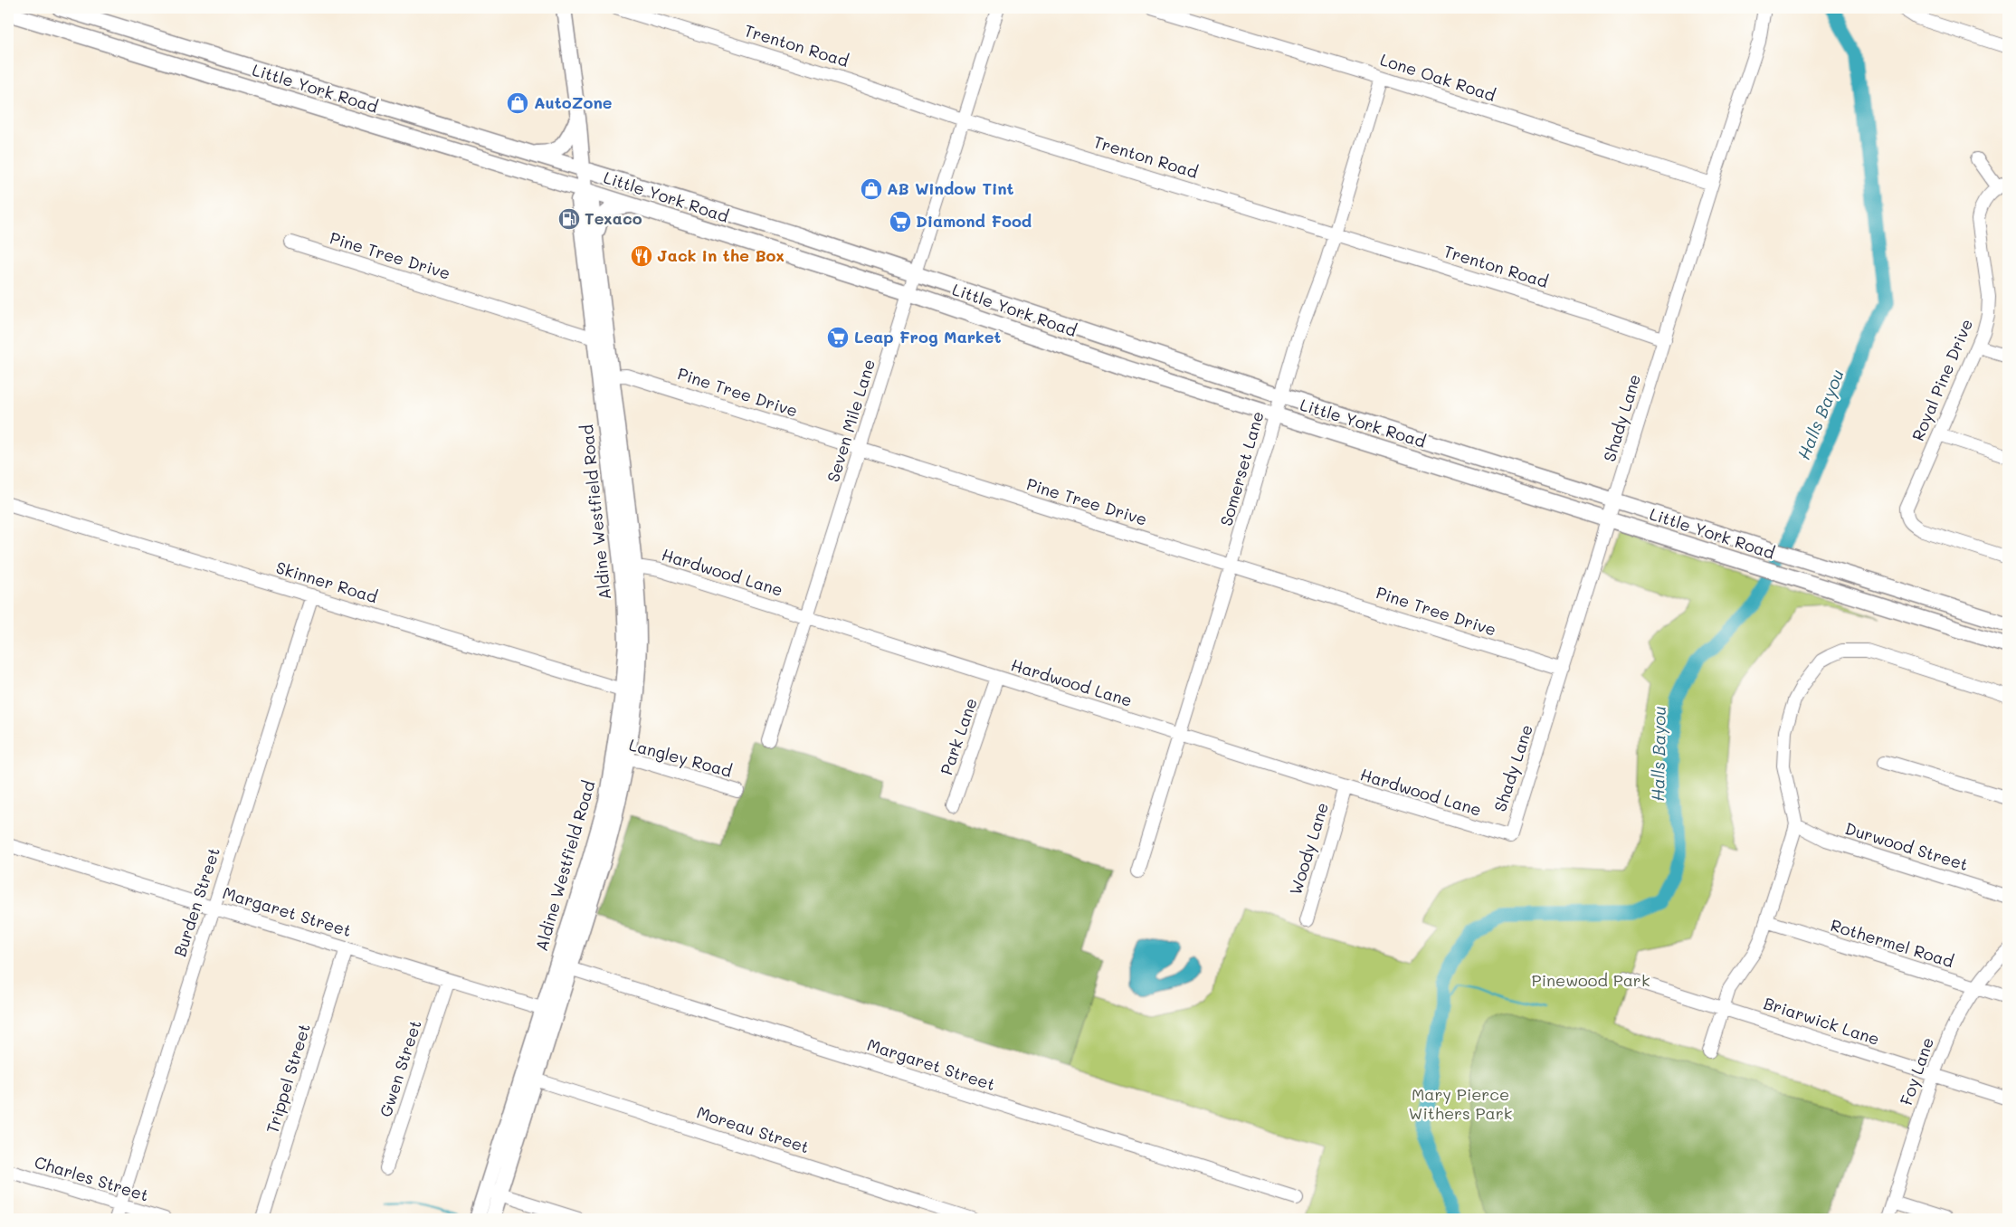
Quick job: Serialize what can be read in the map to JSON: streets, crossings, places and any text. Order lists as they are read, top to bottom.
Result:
{
  "streets": {
    "main road": ["Little York Road", "Aldine Westfield Road"],
    "street": [
      "Trenton Road",
      "Lone Oak Road",
      "Pine Tree Drive",
      "Royal Pine Drive",
      "Shady Lane",
      "Seven Mile Lane",
      "Somerset Lane",
      "Hardwood Lane",
      "Skinner Road",
      "Park Lane",
      "Langley Road",
      "Durwood Street",
      "Woody Lane",
      "Burden Street",
      "Margaret Street",
      "Rothermel Road",
      "Briarwick Lane",
      "Gwen Street",
      "Foy Lane",
      "Trippel Street",
      "Moreau Street",
      "Charles Street"
    ]
  },
  "crossings": [
    ["Trenton Road", "Shady Lane"],
    ["Trenton Road", "Seven Mile Lane"],
    ["Trenton Road", "Somerset Lane"],
    ["Lone Oak Road", "Shady Lane"],
    ["Lone Oak Road", "Somerset Lane"],
    ["Little York Road", "Shady Lane"],
    ["Little York Road", "Seven Mile Lane"],
    ["Little York Road", "Somerset Lane"],
    ["Little York Road", "Aldine Westfield Road"],
    ["Pine Tree Drive", "Shady Lane"],
    ["Pine Tree Drive", "Seven Mile Lane"],
    ["Pine Tree Drive", "Somerset Lane"],
    ["Pine Tree Drive", "Aldine Westfield Road"],
    ["Shady Lane", "Hardwood Lane"],
    ["Seven Mile Lane", "Hardwood Lane"],
    ["Somerset Lane", "Hardwood Lane"],
    ["Aldine Westfield Road", "Hardwood Lane"],
    ["Aldine Westfield Road", "Skinner Road"],
    ["Aldine Westfield Road", "Langley Road"],
    ["Aldine Westfield Road", "Margaret Street"],
    ["Aldine Westfield Road", "Moreau Street"],
    ["Hardwood Lane", "Park Lane"],
    ["Hardwood Lane", "Woody Lane"],
    ["Skinner Road", "Burden Street"],
    ["Burden Street", "Margaret Street"],
    ["Burden Street", "Charles Street"],
    ["Margaret Street", "Gwen Street"],
    ["Margaret Street", "Trippel Street"],
    ["Rothermel Road", "Foy Lane"],
    ["Briarwick Lane", "Foy Lane"]
  ],
  "water": ["Halls Bayou"],
  "parks": ["Pinewood Park", "Mary Pierce Withers Park"],
  "places": {
    "shop": ["AutoZone", "AB Window Tint"],
    "fuel station": ["Texaco"],
    "supermarket": ["Diamond Food", "Leap Frog Market"],
    "restaurant": ["Jack in the Box"]
  }
}
